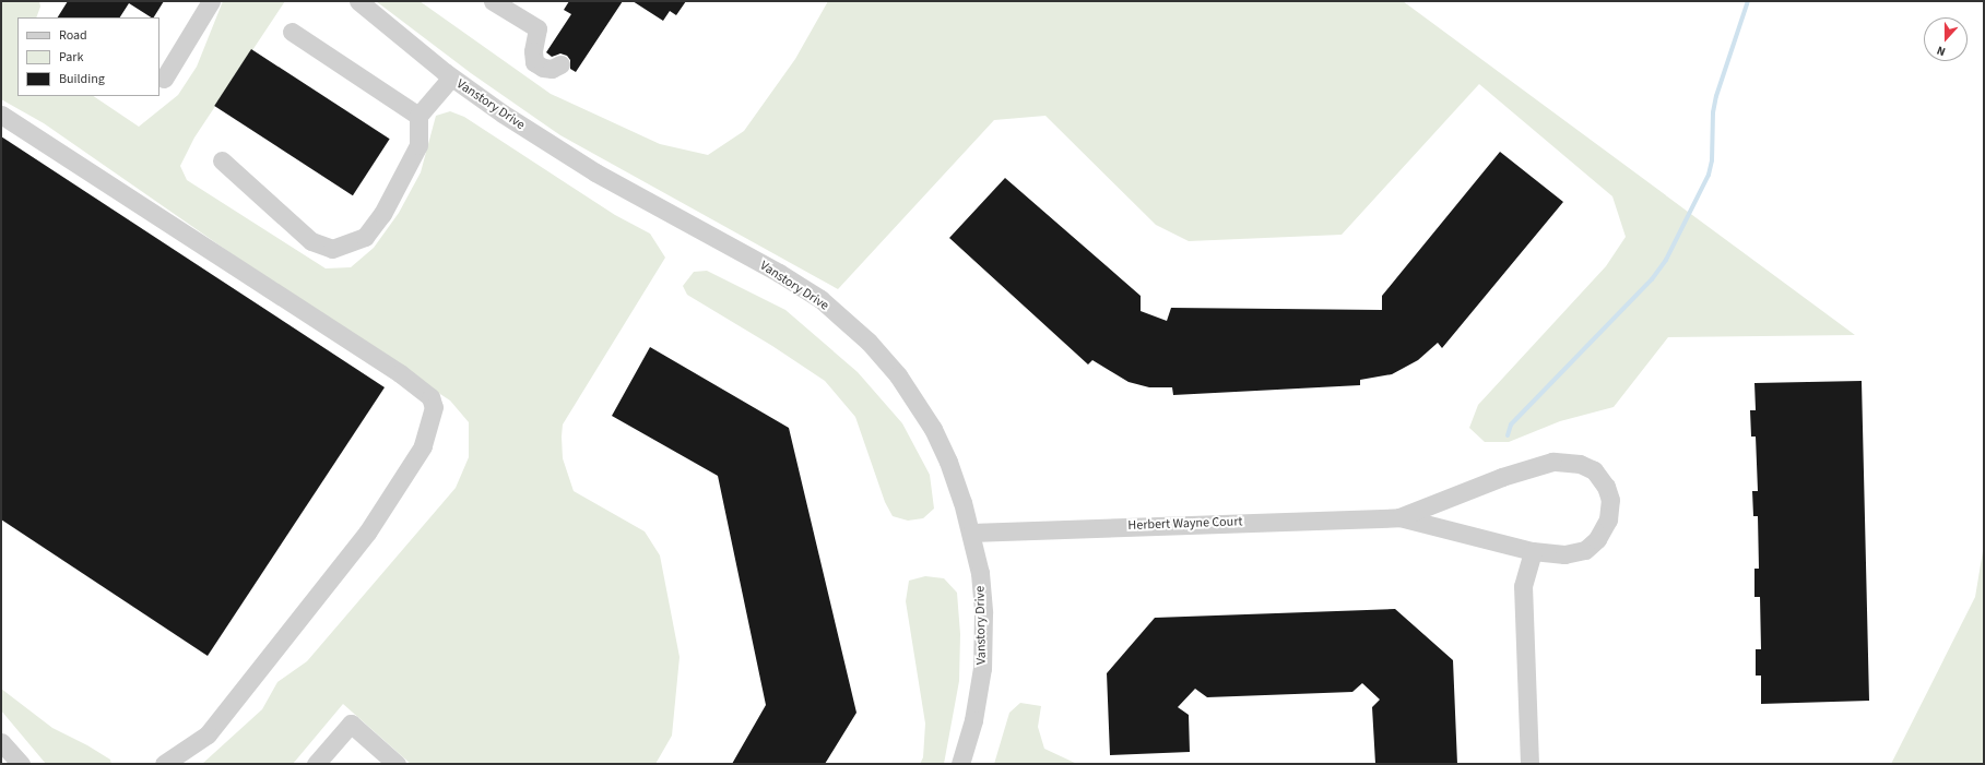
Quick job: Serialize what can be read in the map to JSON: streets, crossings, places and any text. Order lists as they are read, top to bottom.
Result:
{
  "streets": {
    "street": ["Vanstory Drive", "Herbert Wayne Court"]
  },
  "crossings": [
    ["Vanstory Drive", "Herbert Wayne Court"]
  ],
  "legend": ["Road", "Park", "Building"],
  "north": "bottom"
}
